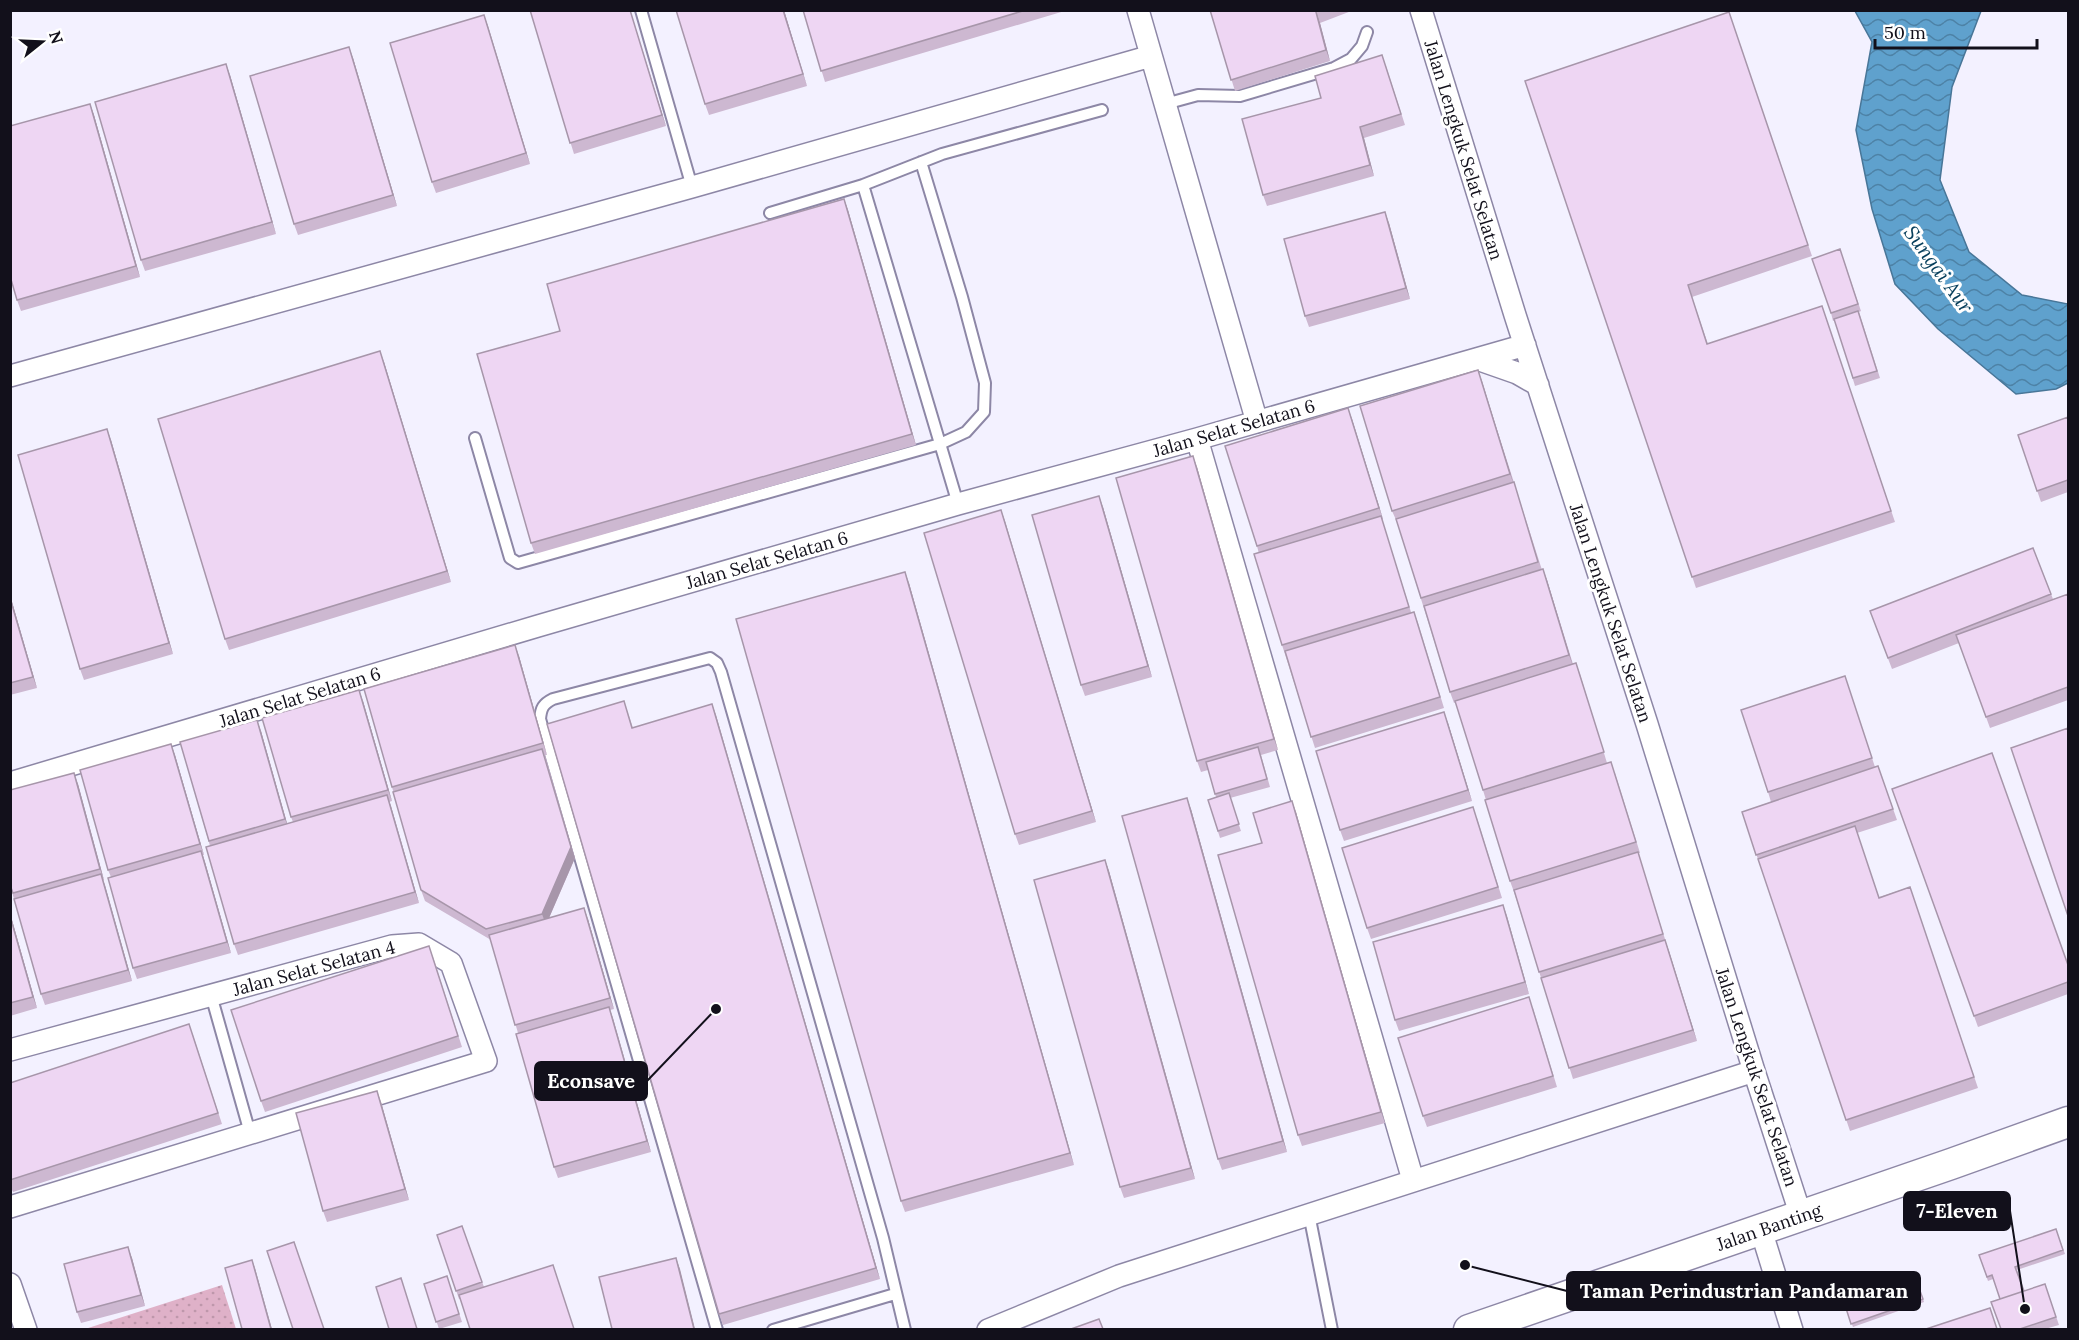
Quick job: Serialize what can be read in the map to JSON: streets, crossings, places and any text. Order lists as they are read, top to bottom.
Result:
{
  "streets": {
    "main road": ["Jalan Banting"],
    "street": ["Jalan Lengkuk Selat Selatan", "Jalan Selat Selatan 6", "Jalan Selat Selatan 4"]
  },
  "crossings": [
    ["Jalan Lengkuk Selat Selatan", "Jalan Selat Selatan 6"],
    ["Jalan Lengkuk Selat Selatan", "Jalan Banting"]
  ],
  "water": ["Sungai Aur"],
  "places": ["Econsave", "Taman Perindustrian Pandamaran", "7-Eleven"],
  "scale_bar": "50 m",
  "north": "right"
}
